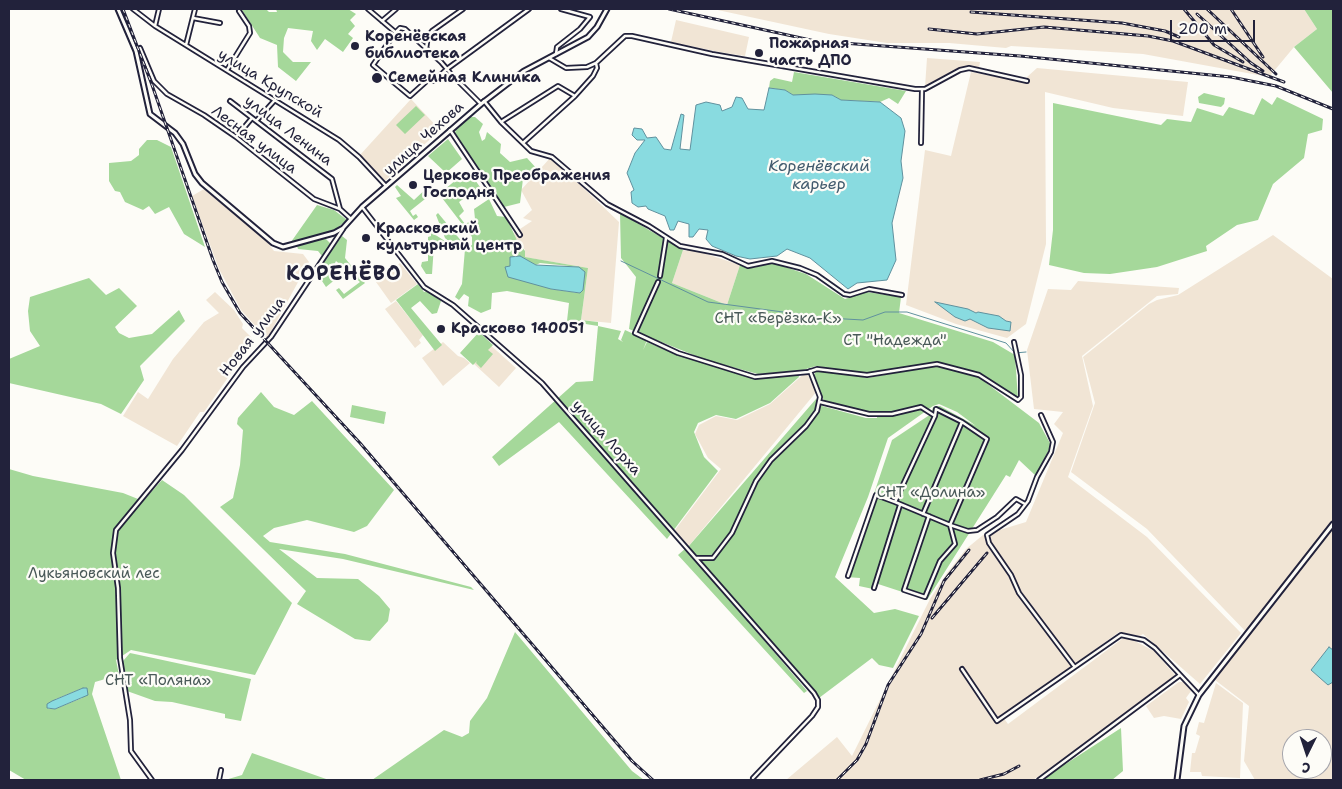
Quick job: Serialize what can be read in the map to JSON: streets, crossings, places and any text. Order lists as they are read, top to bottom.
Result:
{
  "streets": {
    "main road": ["улица Чехова", "Новая улица"],
    "street": [
      "улица Крупской",
      "улица Ленина",
      "Лесная улица",
      "улица Лорха"
    ]
  },
  "crossings": [
    ["улица Крупской", "улица Чехова"],
    ["улица Ленина", "Лесная улица"],
    ["улица Чехова", "Лесная улица"],
    ["улица Чехова", "Новая улица"],
    ["улица Чехова", "улица Лорха"],
    ["Лесная улица", "Новая улица"]
  ],
  "districts": ["КОРЕНЁВО"],
  "water": ["Коренёвский карьер"],
  "parks": [
    "СНТ «Берёзка-К»",
    "СТ \"Надежда\"",
    "СНТ «Долина»",
    "Лукьяновский лес",
    "СНТ «Поляна»"
  ],
  "places": [
    "Коренёвская библиотека",
    "Пожарная часть ДПО",
    "Семейная Клиника",
    "Церковь Преображения Господня",
    "Красковский культурный центр",
    "Красково 140051"
  ],
  "scale_bar": "200 m",
  "north": "bottom"
}
